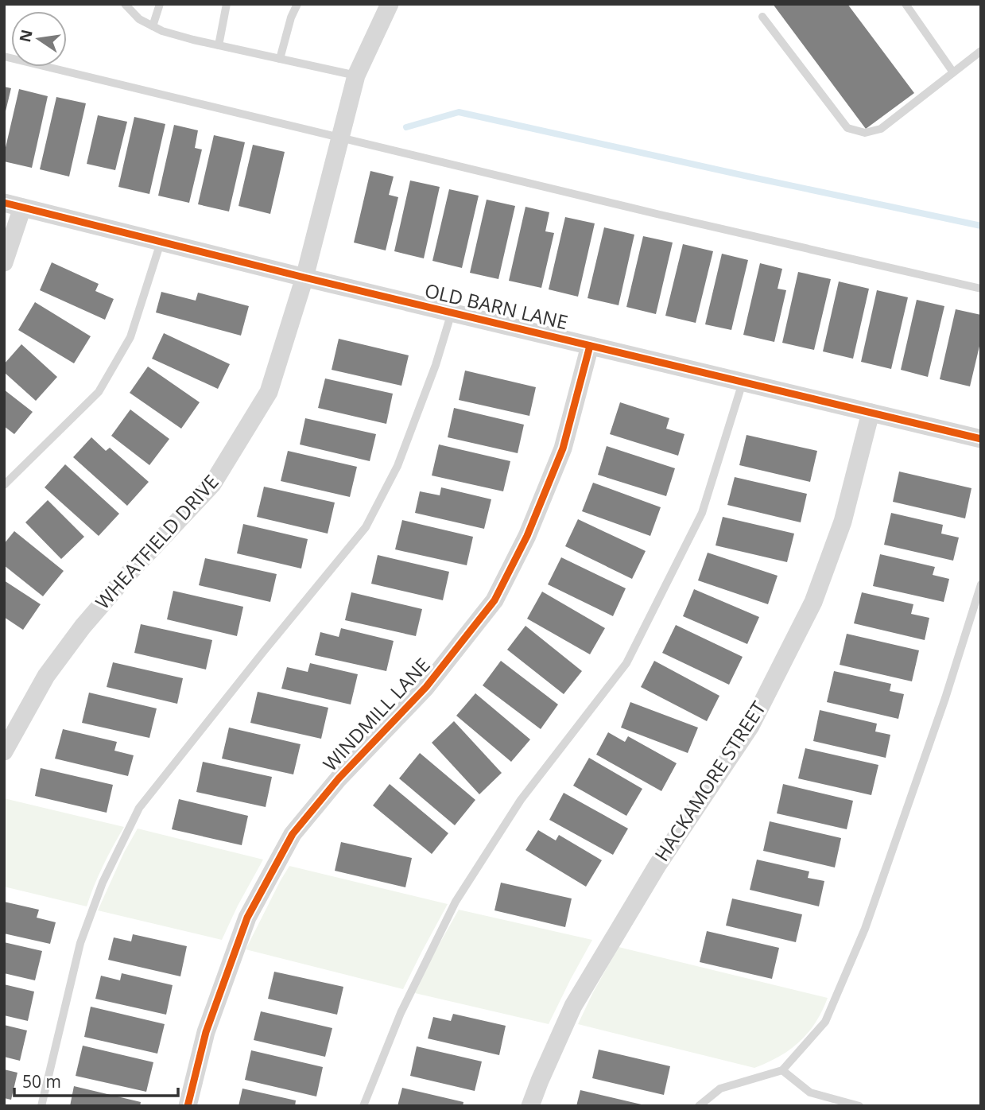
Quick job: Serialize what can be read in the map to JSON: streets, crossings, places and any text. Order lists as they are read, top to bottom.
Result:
{
  "streets": {
    "street": [
      "OLD BARN LANE",
      "WHEATFIELD DRIVE",
      "WINDMILL LANE",
      "HACKAMORE STREET"
    ]
  },
  "crossings": [
    ["OLD BARN LANE", "WHEATFIELD DRIVE"],
    ["OLD BARN LANE", "WINDMILL LANE"],
    ["OLD BARN LANE", "HACKAMORE STREET"]
  ],
  "scale_bar": "50 m",
  "north": "left"
}
